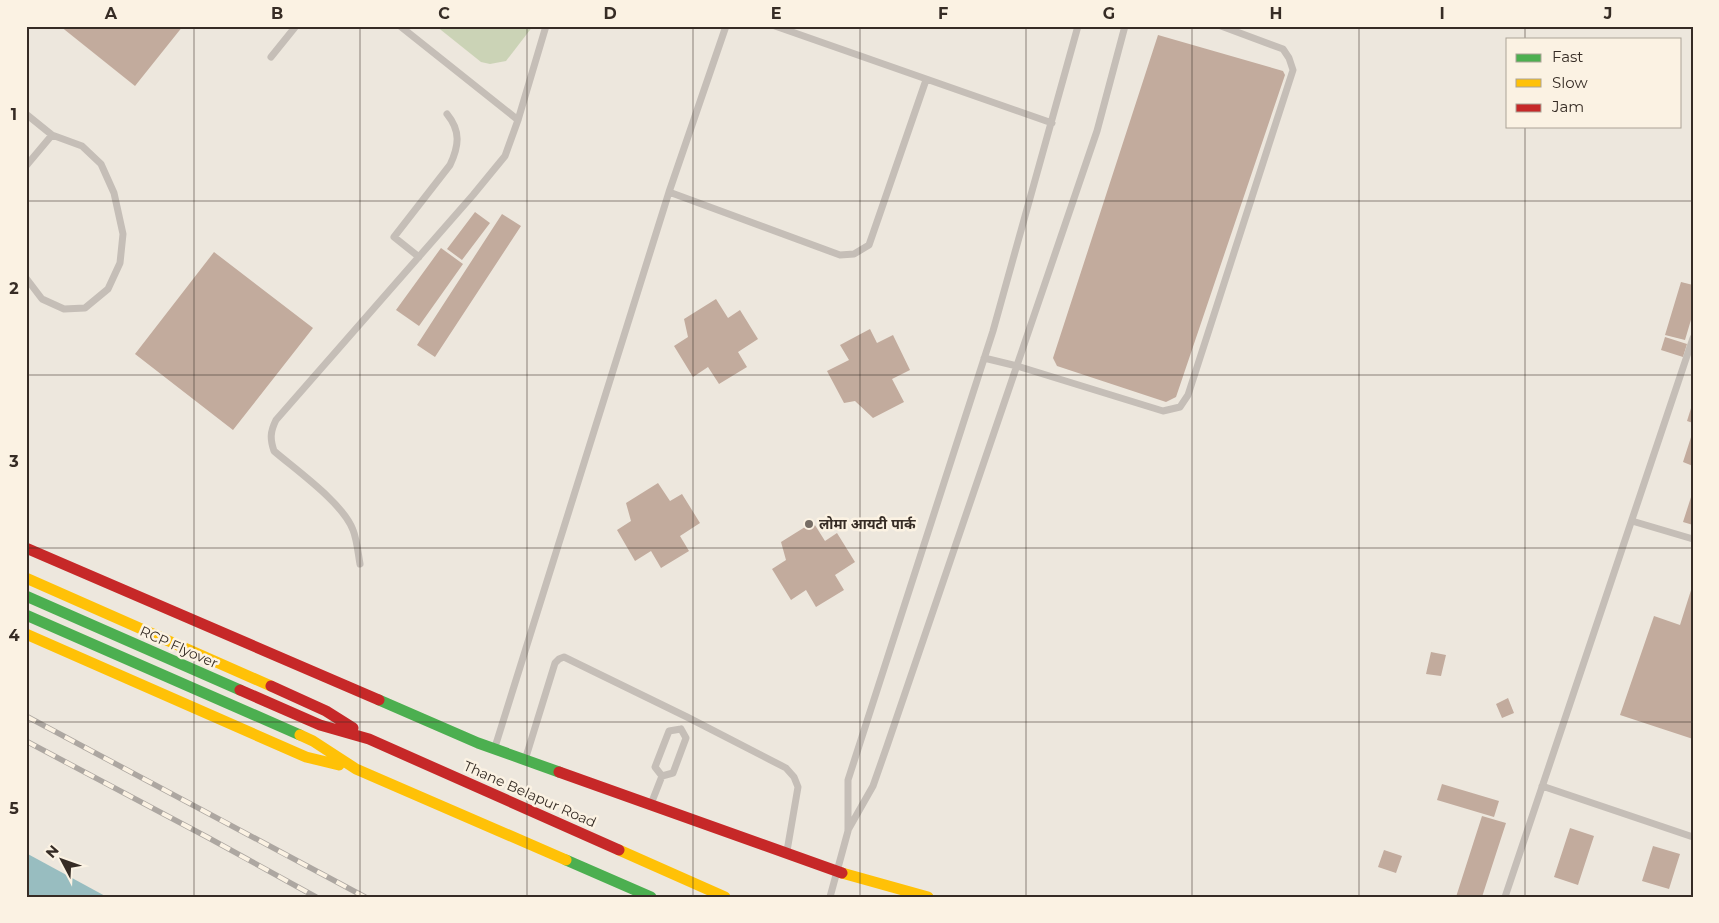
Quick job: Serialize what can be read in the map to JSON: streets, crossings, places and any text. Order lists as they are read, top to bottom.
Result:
{
  "streets": {
    "main road": ["RCP Flyover", "Thane Belapur Road"]
  },
  "crossings": [
    ["RCP Flyover", "Thane Belapur Road"]
  ],
  "places": ["लोमा आयटी पार्क"],
  "legend": ["Fast", "Slow", "Jam"],
  "north": "top left",
  "grid": {
    "columns": [
      "A",
      "B",
      "C",
      "D",
      "E",
      "F",
      "G",
      "H",
      "I",
      "J"
    ],
    "rows": [
      "1",
      "2",
      "3",
      "4",
      "5"
    ]
  }
}
